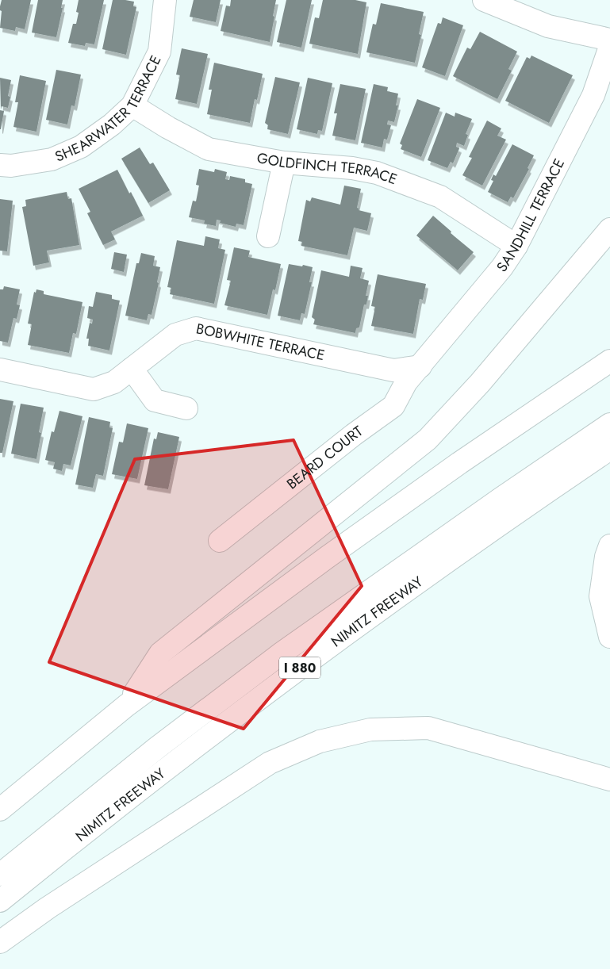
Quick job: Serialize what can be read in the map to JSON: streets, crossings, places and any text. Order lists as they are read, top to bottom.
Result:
{
  "streets": {
    "main road": [
      "SHEARWATER TERRACE",
      "GOLDFINCH TERRACE",
      "SANDHILL TERRACE",
      "BOBWHITE TERRACE",
      "BEARD COURT",
      "NIMITZ FREEWAY",
      "I 880"
    ]
  },
  "crossings": [
    ["SHEARWATER TERRACE", "GOLDFINCH TERRACE"],
    ["GOLDFINCH TERRACE", "SANDHILL TERRACE"],
    ["SANDHILL TERRACE", "BOBWHITE TERRACE"],
    ["SANDHILL TERRACE", "BEARD COURT"],
    ["BOBWHITE TERRACE", "BEARD COURT"]
  ]
}
